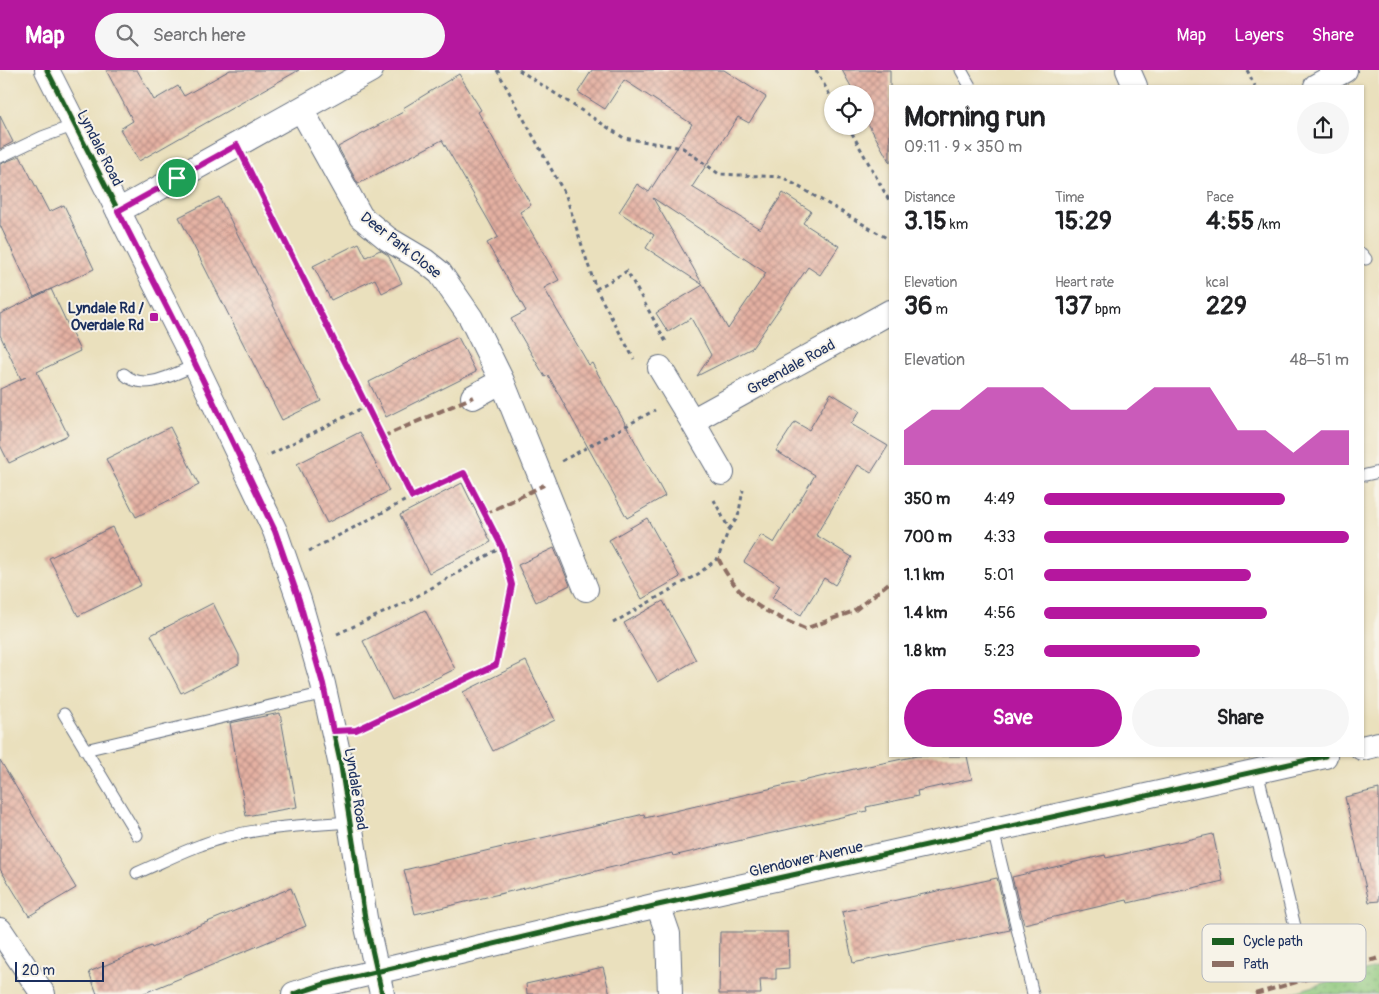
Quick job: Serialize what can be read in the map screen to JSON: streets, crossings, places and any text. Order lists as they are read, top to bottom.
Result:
{
  "streets": {
    "street": [
      "Lyndale Road",
      "Deer Park Close",
      "Greendale Road",
      "Glendower Avenue"
    ]
  },
  "crossings": [
    ["Lyndale Road", "Glendower Avenue"]
  ],
  "places": {
    "transit": ["Lyndale Rd / Overdale Rd"]
  },
  "legend": ["Cycle path", "Path"],
  "scale_bar": "20 m",
  "page": {
    "header": "Map",
    "search": "Search here",
    "nav": ["Map", "Layers", "Share"],
    "heading": ["Morning run", "09:11 · 9 × 350 m"],
    "stats": [
      ["Distance", "3.15 km"],
      ["Time", "15:29"],
      ["Pace", "4:55 /km"],
      ["Elevation", "36 m"],
      ["Heart rate", "137 bpm"],
      ["kcal", "229"]
    ],
    "chart": ["Elevation", "48–51 m"],
    "list": [
      {
        "name": "350 m",
        "note": "4:49"
      },
      {
        "name": "700 m",
        "note": "4:33"
      },
      {
        "name": "1.1 km",
        "note": "5:01"
      },
      {
        "name": "1.4 km",
        "note": "4:56"
      },
      {
        "name": "1.8 km",
        "note": "5:23"
      }
    ],
    "buttons": ["Save", "Share"],
    "scale": "20 m"
  }
}
